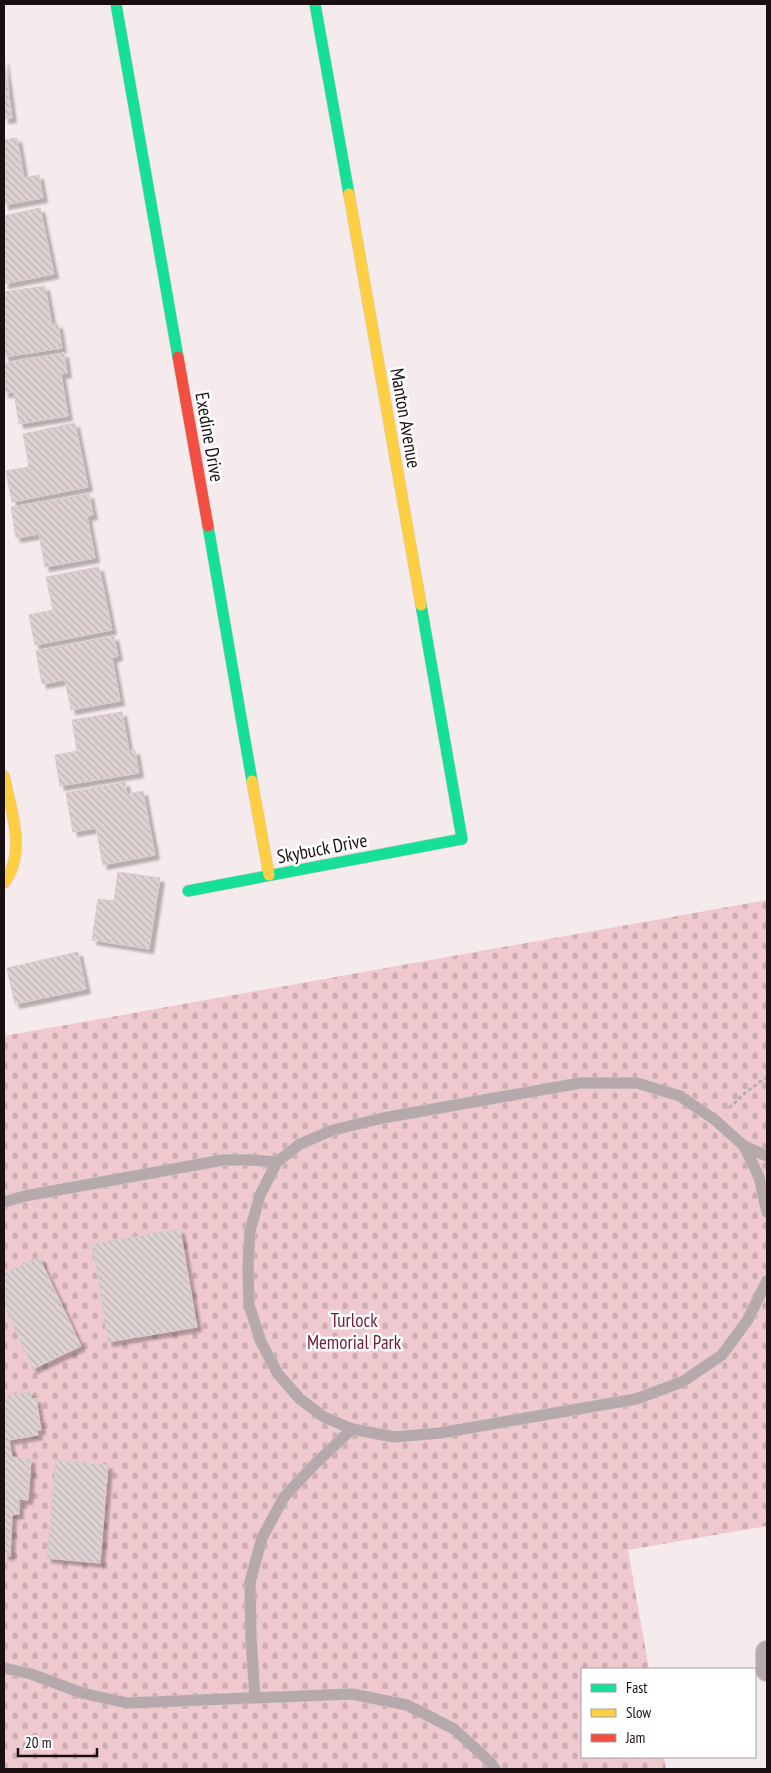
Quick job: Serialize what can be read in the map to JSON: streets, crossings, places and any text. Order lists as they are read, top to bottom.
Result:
{
  "streets": {
    "street": ["Manton Avenue", "Exedine Drive", "Skybuck Drive"]
  },
  "crossings": [
    ["Manton Avenue", "Skybuck Drive"],
    ["Exedine Drive", "Skybuck Drive"]
  ],
  "parks": ["Turlock Memorial Park"],
  "legend": ["Fast", "Slow", "Jam"],
  "scale_bar": "20 m"
}
